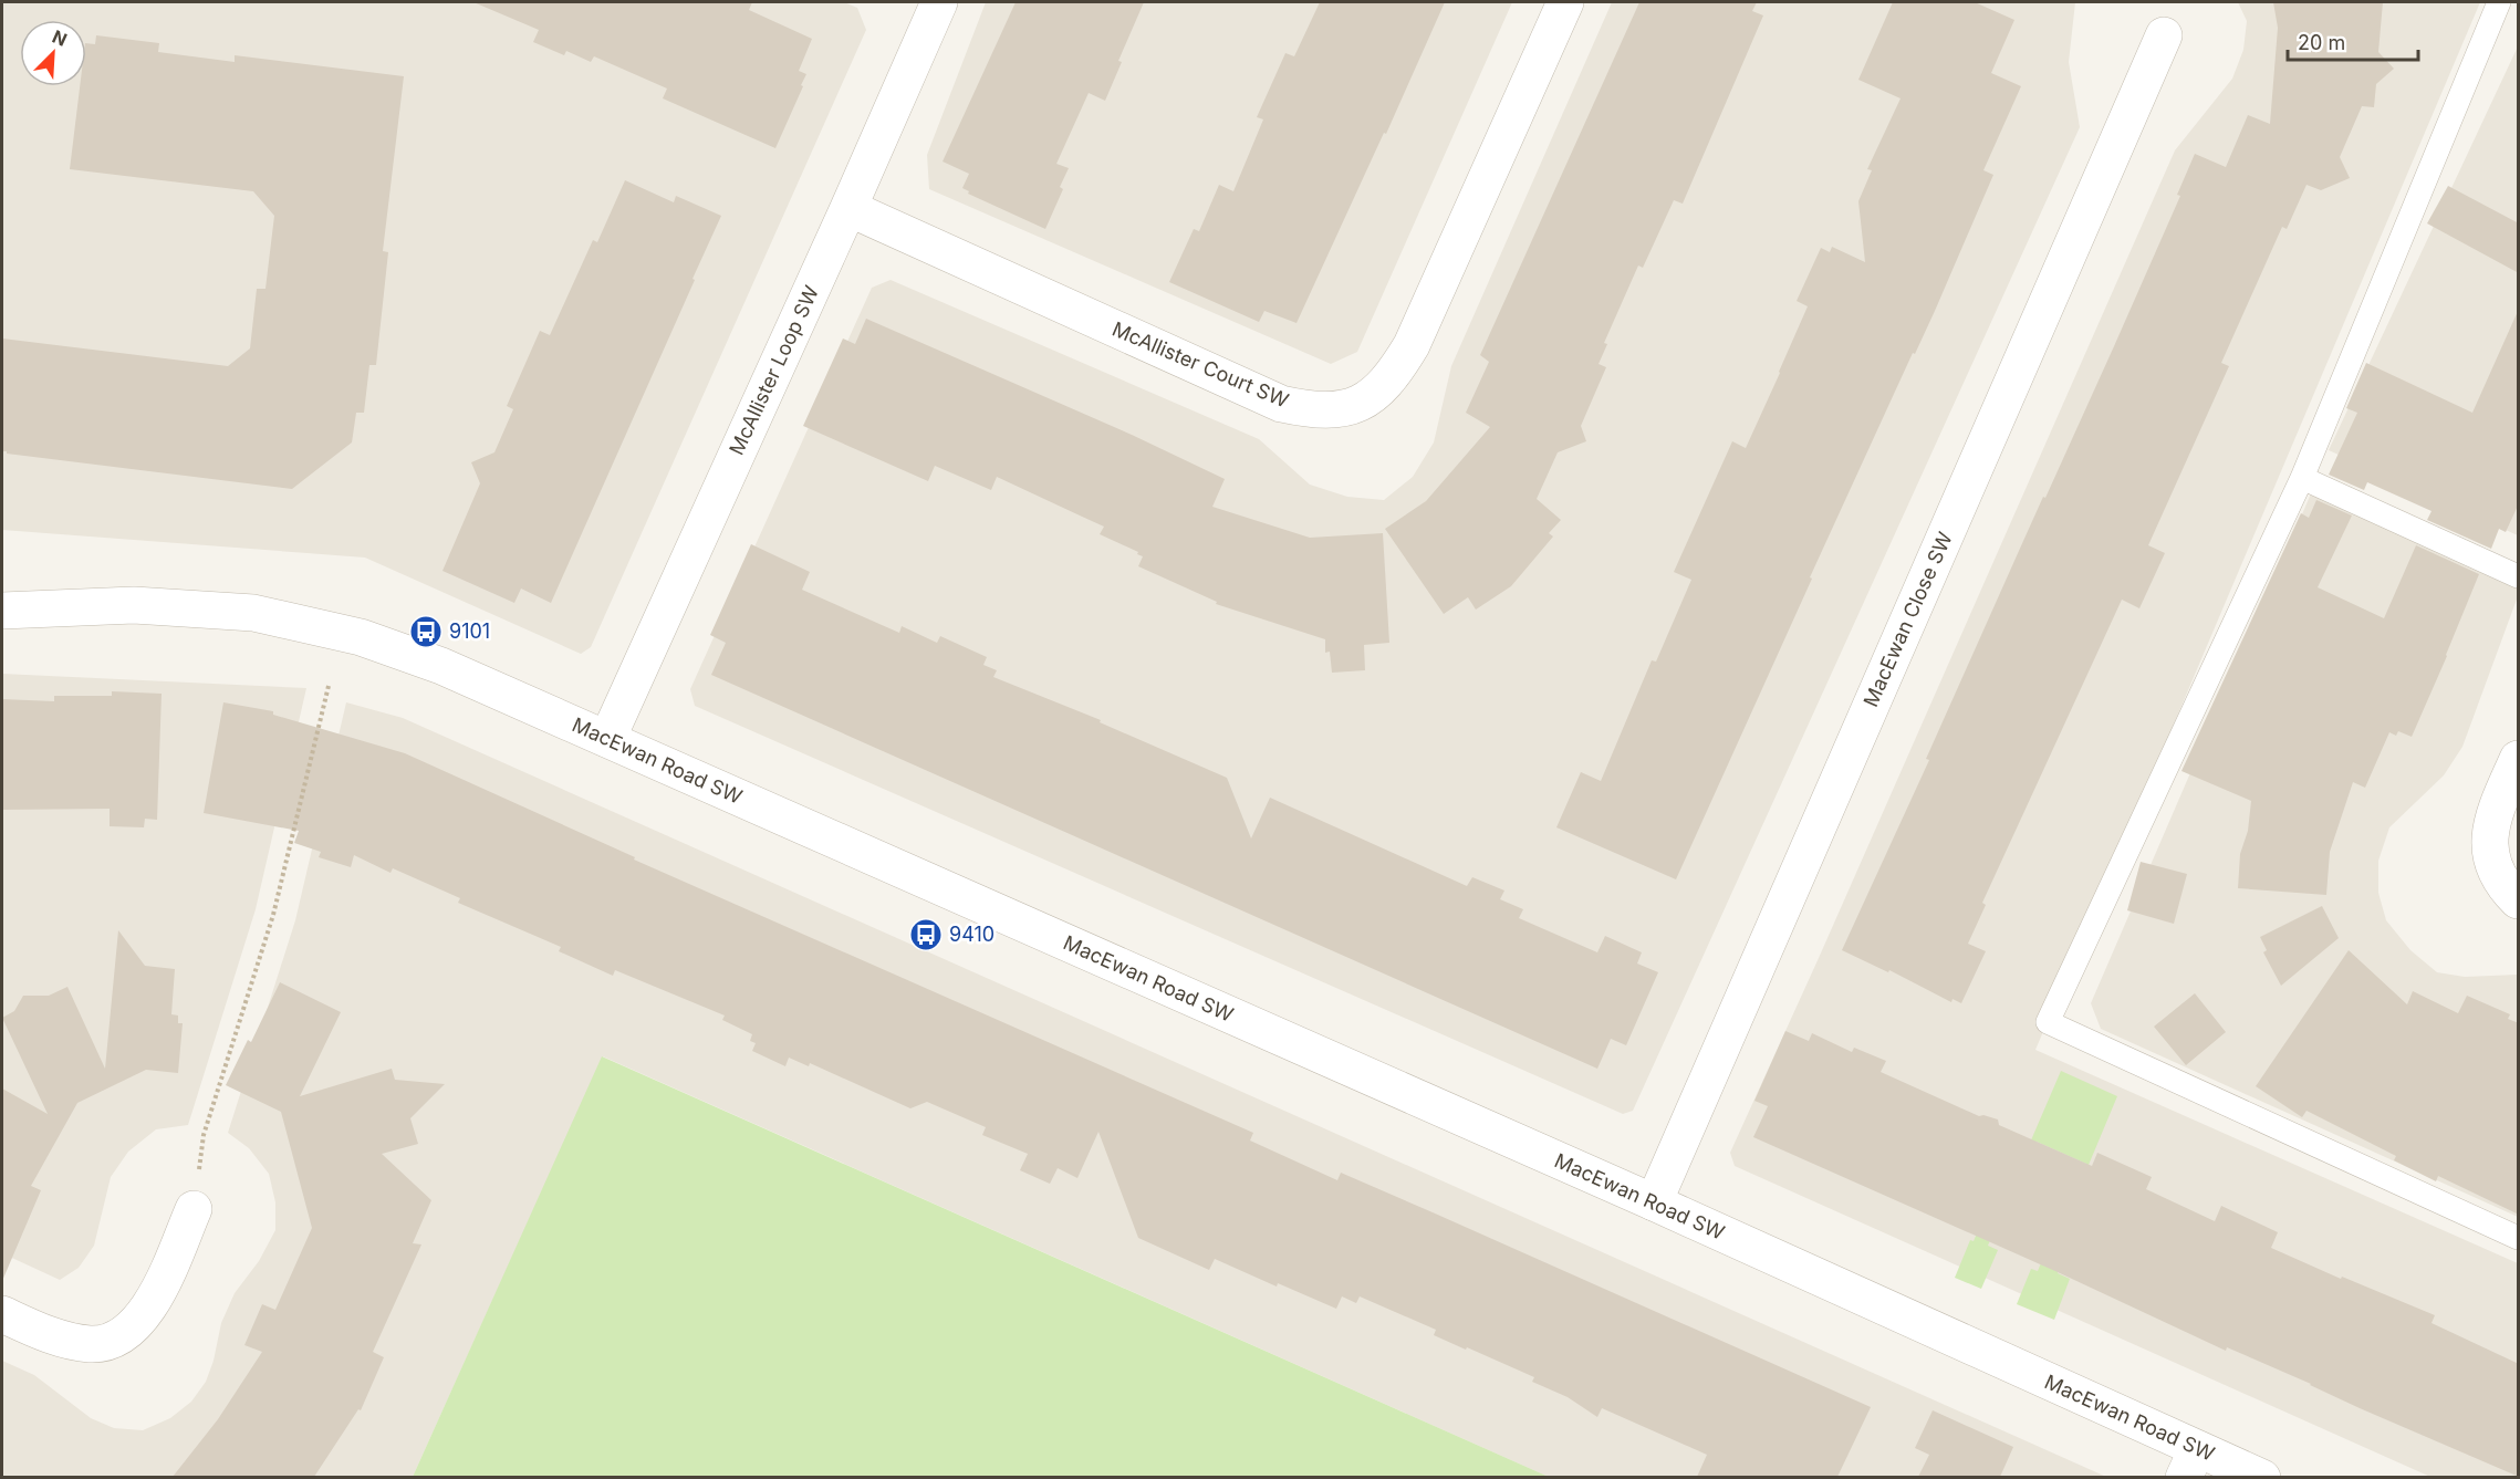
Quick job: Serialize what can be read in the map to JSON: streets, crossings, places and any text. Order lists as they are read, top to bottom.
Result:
{
  "streets": {
    "street": [
      "McAllister Court SW",
      "McAllister Loop SW",
      "MacEwan Close SW",
      "MacEwan Road SW"
    ]
  },
  "crossings": [
    ["McAllister Court SW", "McAllister Loop SW"],
    ["McAllister Loop SW", "MacEwan Road SW"],
    ["MacEwan Close SW", "MacEwan Road SW"]
  ],
  "places": {
    "bus stop": ["9101", "9410"]
  },
  "scale_bar": "20 m",
  "north": "top right"
}
